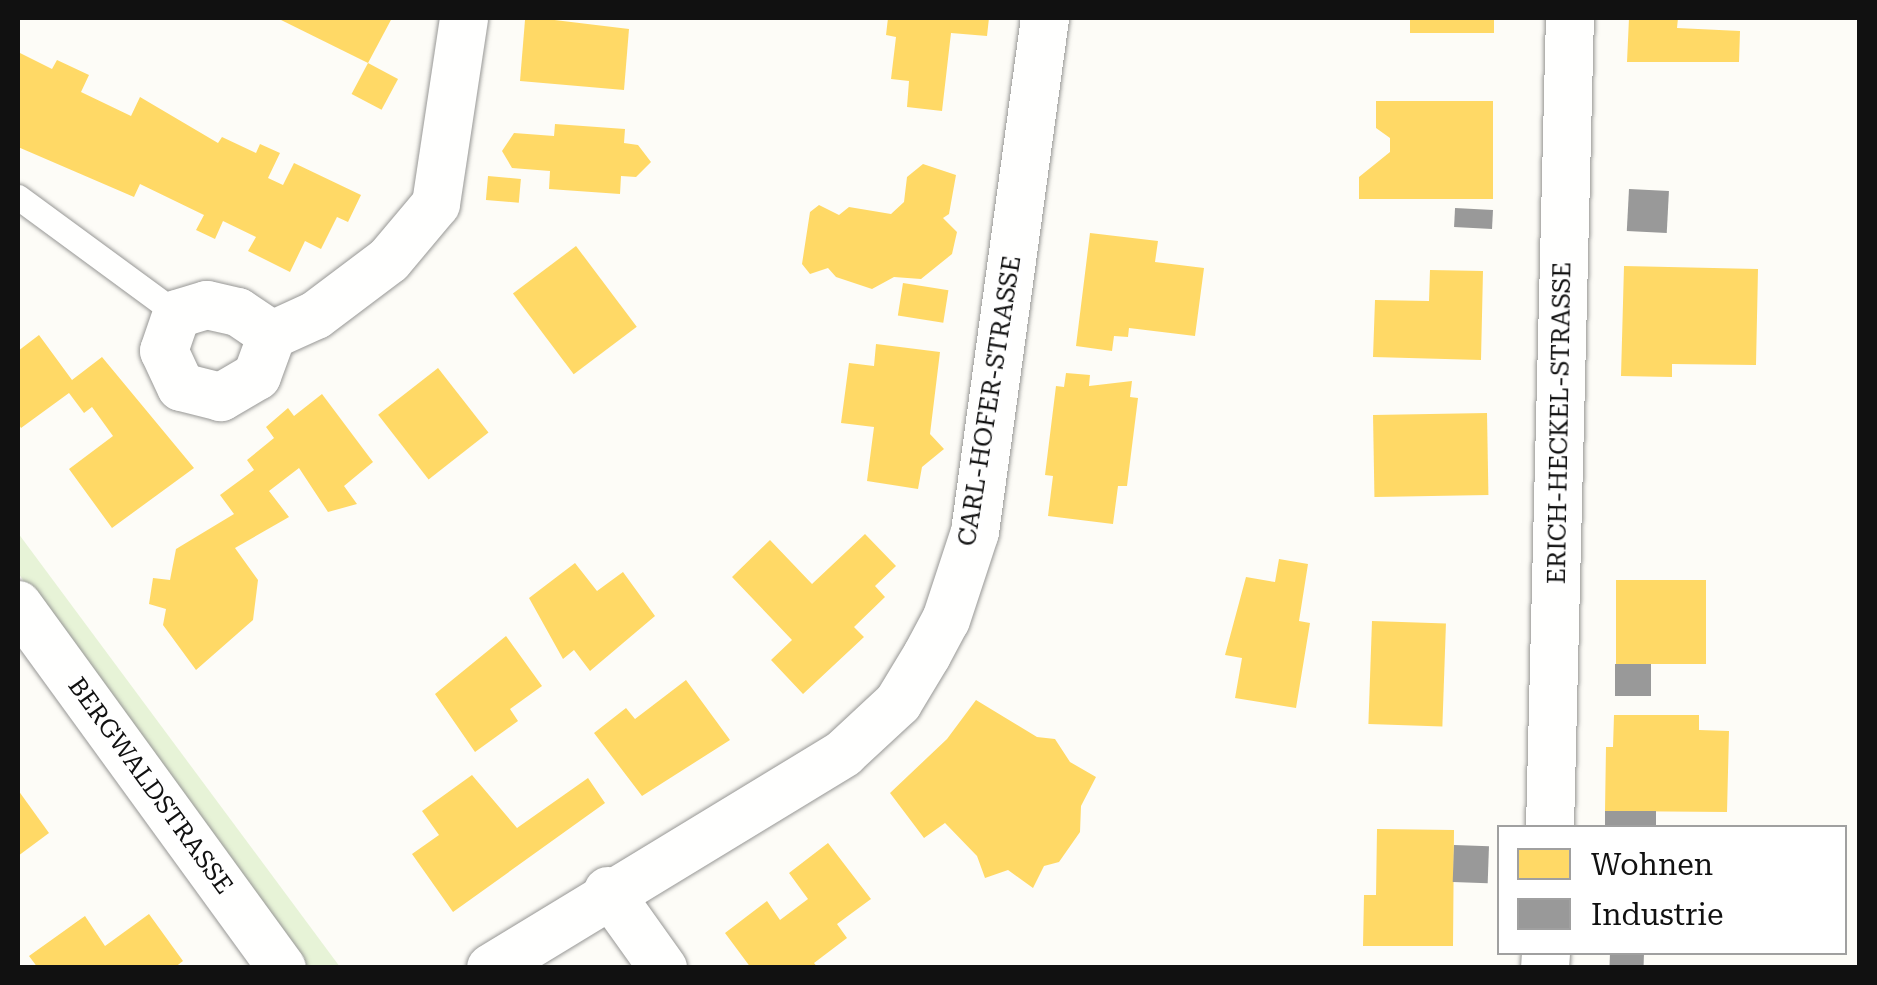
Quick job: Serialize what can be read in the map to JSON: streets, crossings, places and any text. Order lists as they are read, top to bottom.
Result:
{
  "streets": {
    "street": ["CARL-HOFER-STRASSE", "ERICH-HECKEL-STRASSE", "BERGWALDSTRASSE"]
  },
  "legend": ["Wohnen", "Industrie"]
}
